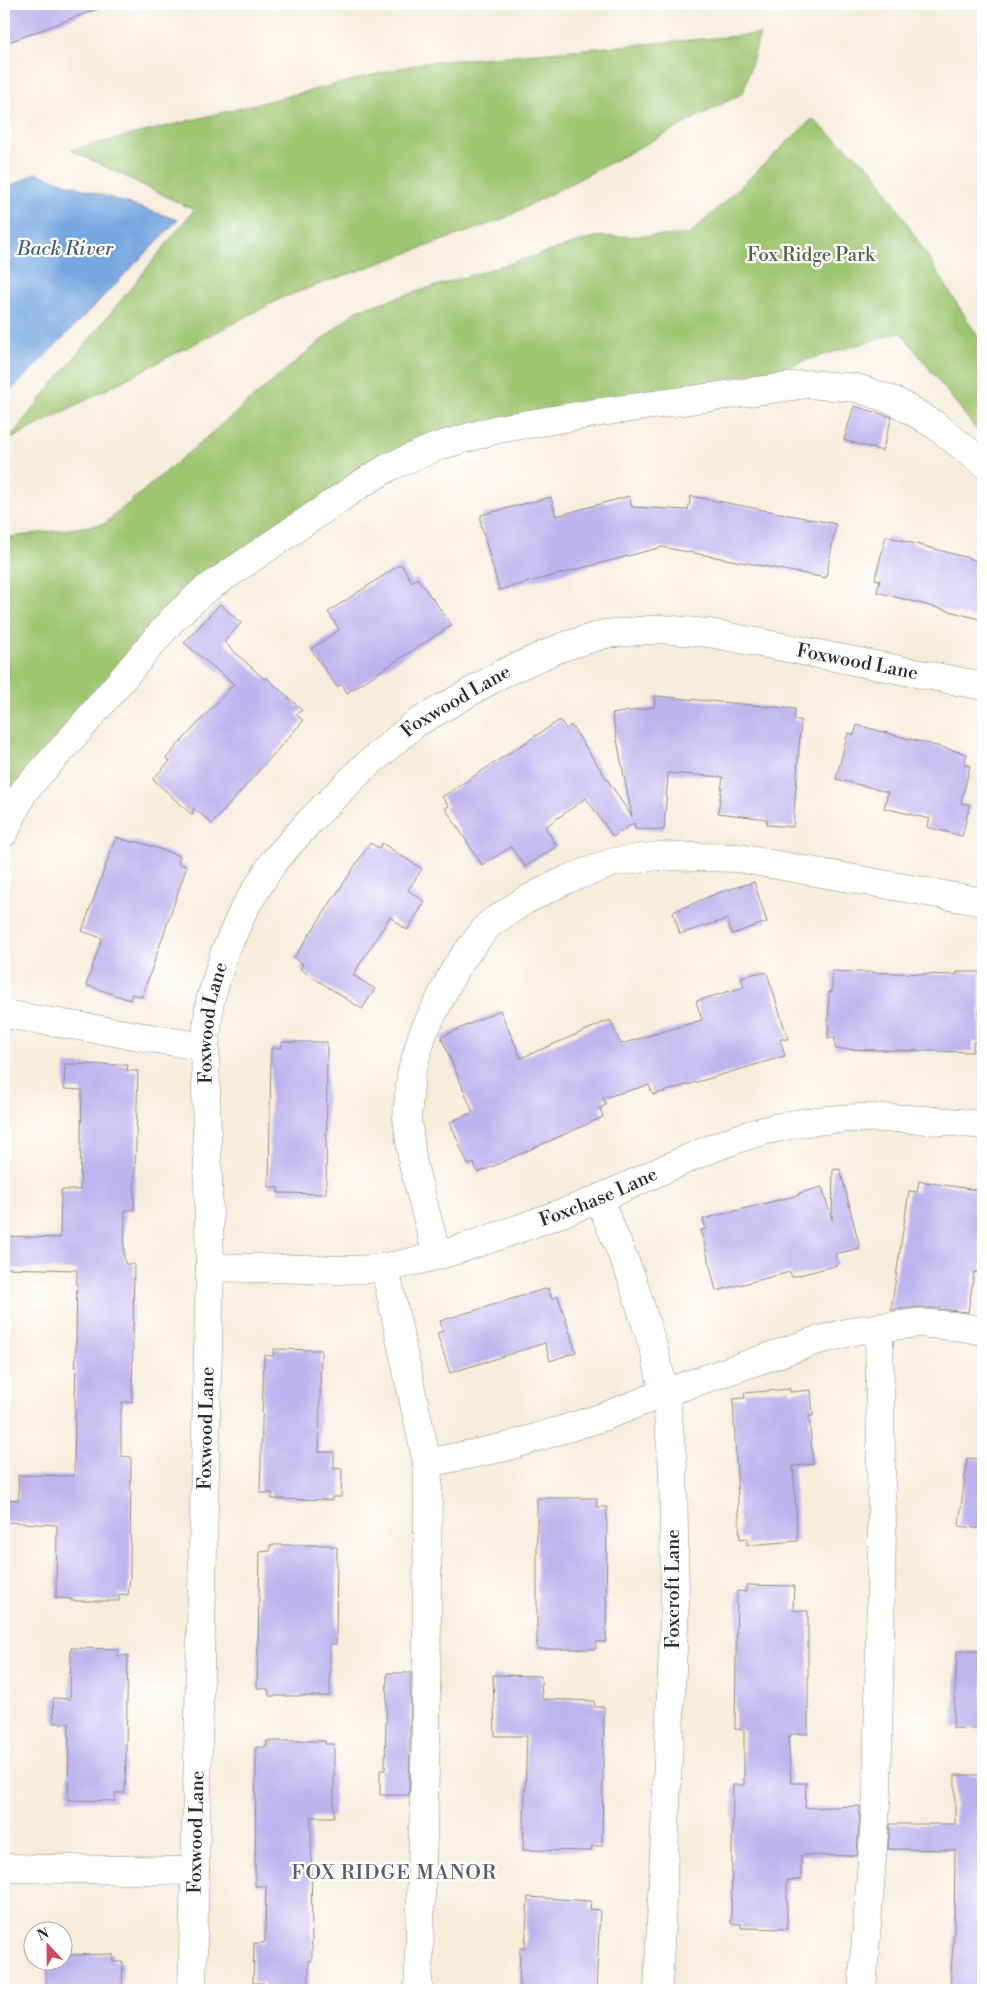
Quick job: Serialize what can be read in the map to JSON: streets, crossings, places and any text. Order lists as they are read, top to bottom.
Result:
{
  "streets": {
    "street": ["Foxwood Lane", "Foxchase Lane", "Foxcroft Lane"]
  },
  "crossings": [
    ["Foxwood Lane", "Foxchase Lane"],
    ["Foxchase Lane", "Foxcroft Lane"]
  ],
  "districts": ["FOX RIDGE MANOR"],
  "water": ["Back River"],
  "parks": ["Fox Ridge Park"],
  "north": "top"
}
